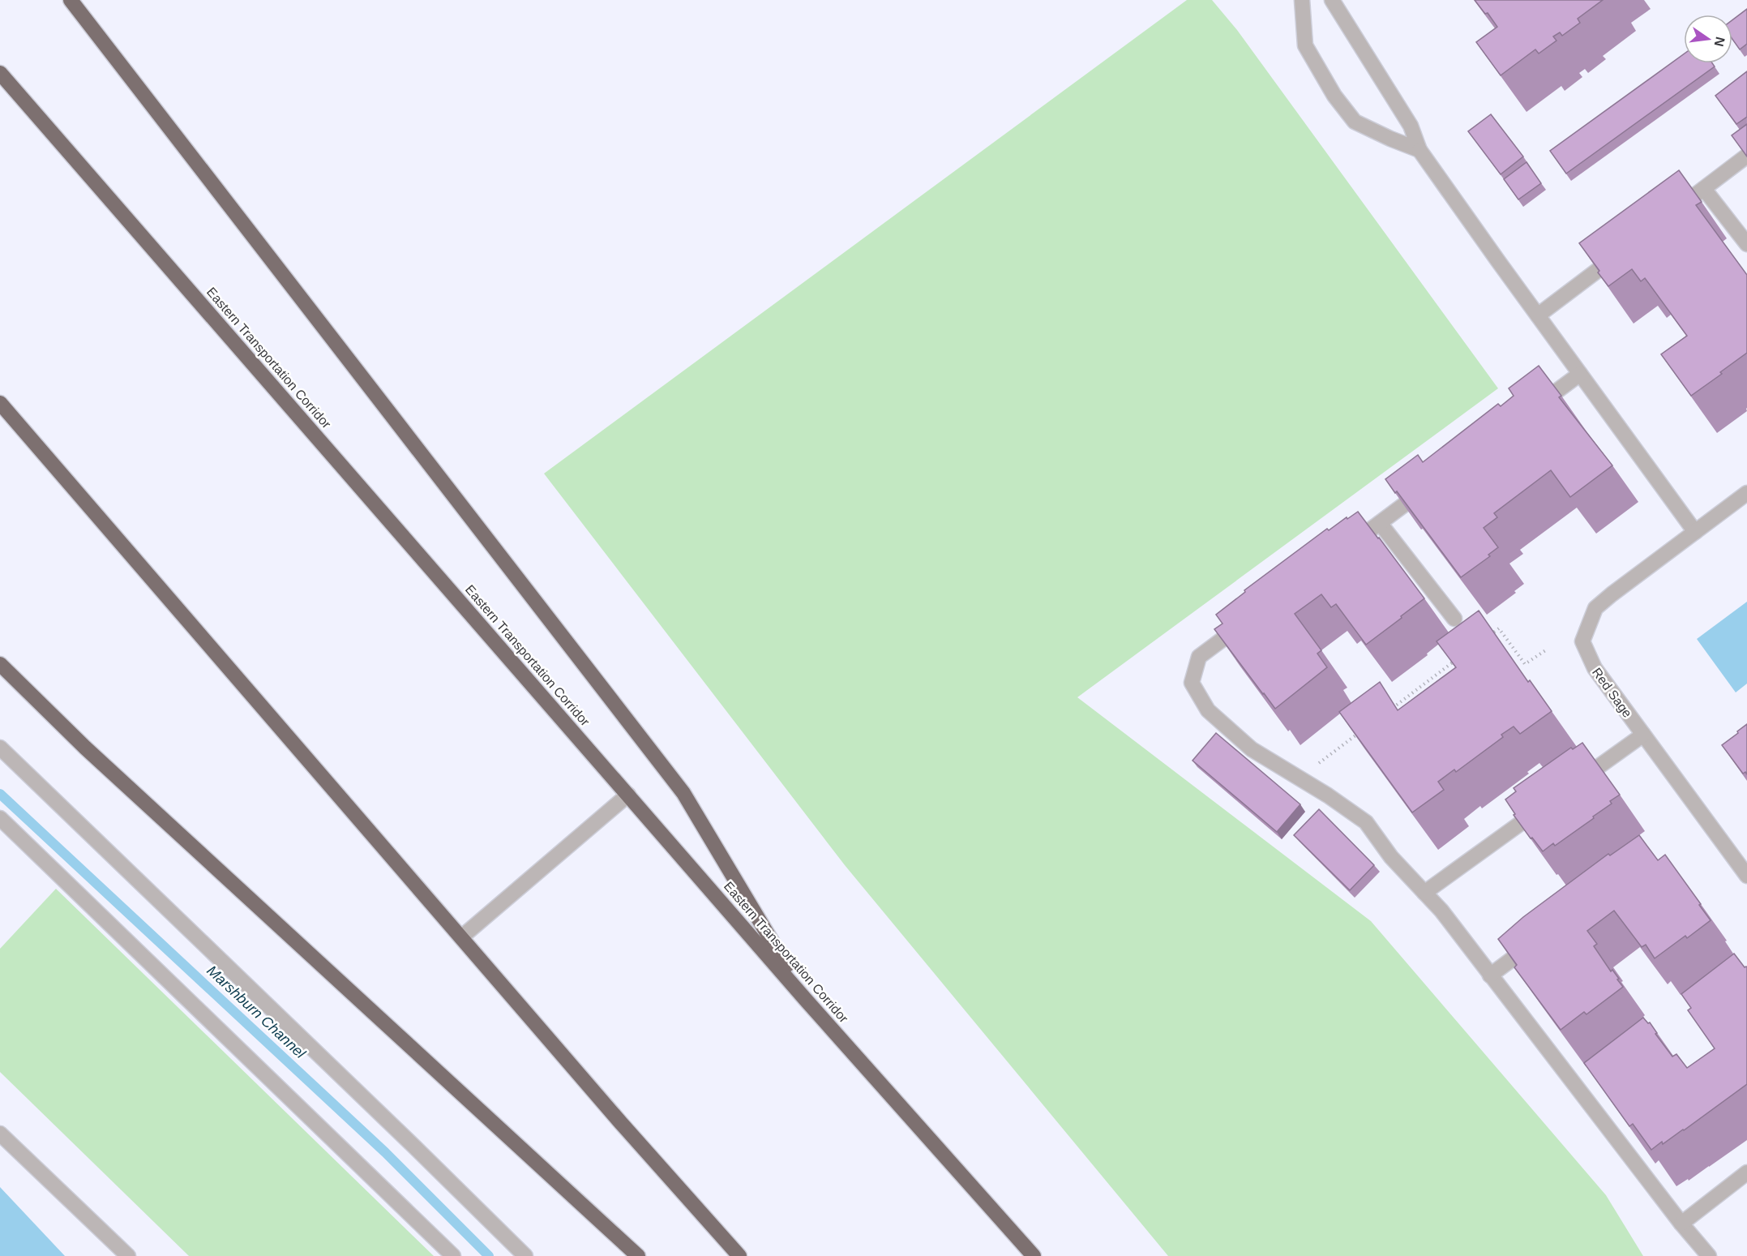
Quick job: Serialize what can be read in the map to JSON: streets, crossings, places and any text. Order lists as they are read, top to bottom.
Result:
{
  "streets": {
    "highway": ["Eastern Transportation Corridor"],
    "street": ["Red Sage"]
  },
  "water": ["Marshburn Channel"],
  "north": "right"
}
